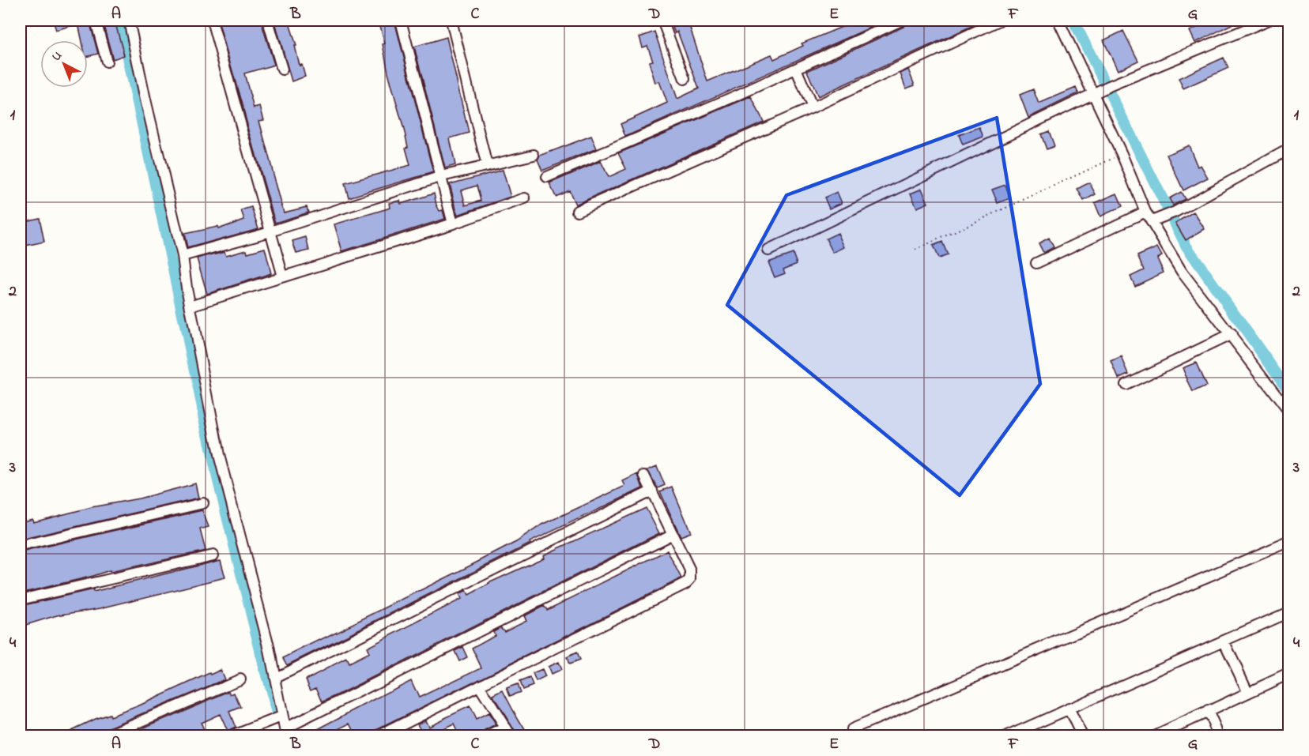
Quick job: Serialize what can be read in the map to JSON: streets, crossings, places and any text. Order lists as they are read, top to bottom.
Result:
{
  "north": "top left",
  "grid": {
    "columns": [
      "A",
      "B",
      "C",
      "D",
      "E",
      "F",
      "G"
    ],
    "rows": [
      "1",
      "2",
      "3",
      "4"
    ]
  }
}
